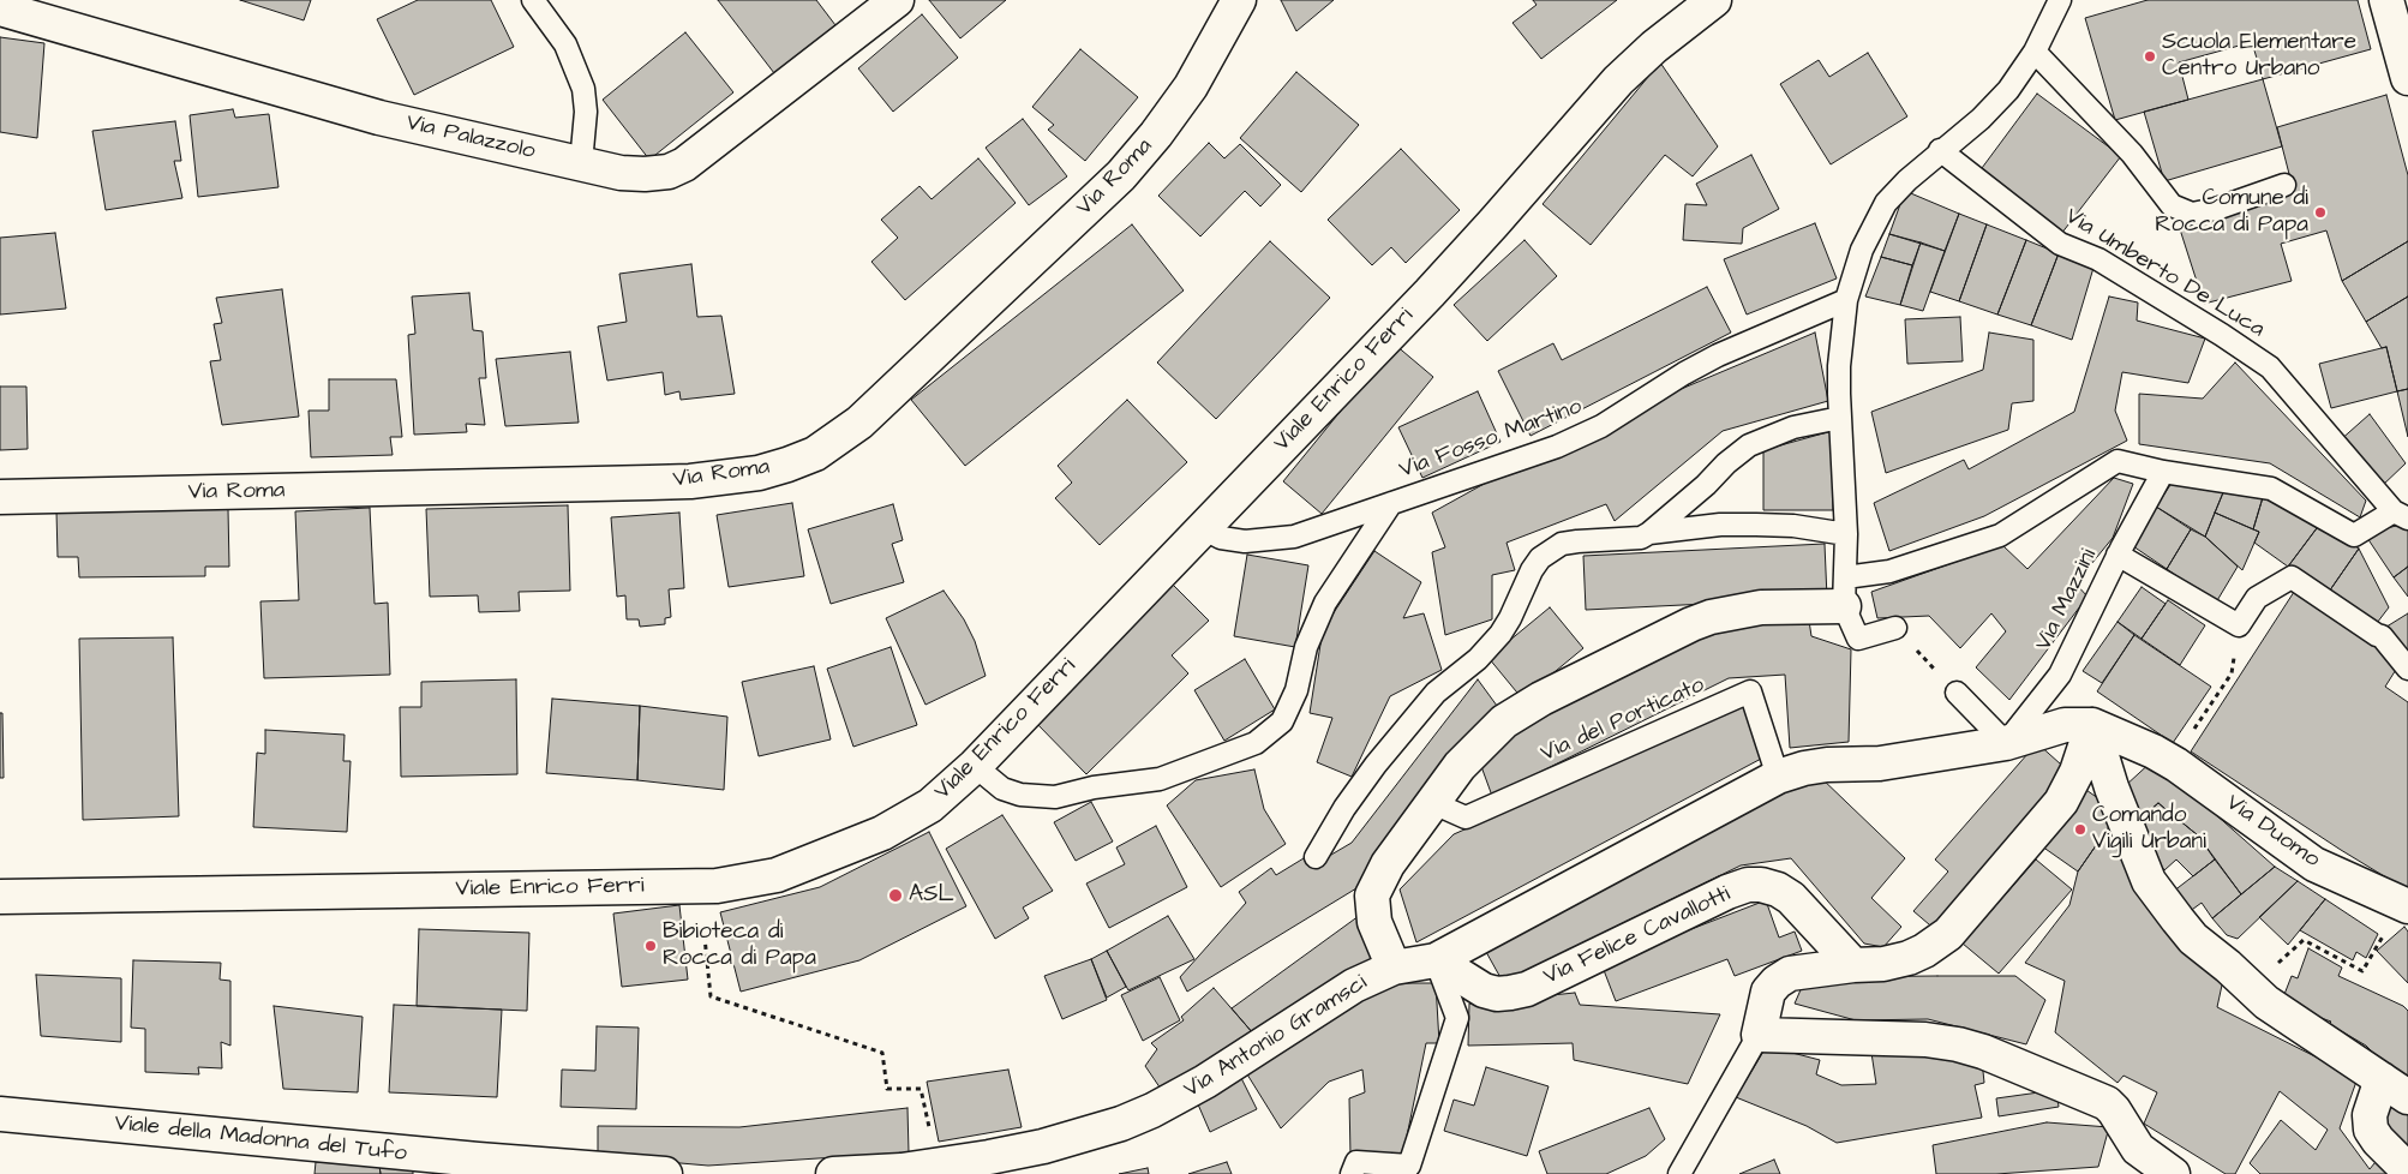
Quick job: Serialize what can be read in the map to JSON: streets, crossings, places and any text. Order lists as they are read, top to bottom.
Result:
{
  "streets": {
    "street": [
      "Via Palazzolo",
      "Via Roma",
      "Viale Enrico Ferri",
      "Via Duomo",
      "Via Felice Cavallotti",
      "Via Antonio Gramsci",
      "Viale della Madonna del Tufo"
    ],
    "lane": [
      "Via Umberto De Luca",
      "Via Fosso Martino",
      "Via Mazzini",
      "Via del Porticato"
    ]
  },
  "crossings": [
    ["Viale Enrico Ferri", "Via Fosso Martino"],
    ["Via Mazzini", "Via Duomo"],
    ["Via del Porticato", "Via Antonio Gramsci"],
    ["Via Duomo", "Via Antonio Gramsci"],
    ["Via Felice Cavallotti", "Via Antonio Gramsci"]
  ],
  "places": [
    "Scuola Elementare Centro Urbano",
    "Comune di Rocca di Papa",
    "Comando Vigili Urbani",
    "ASL",
    "Bibioteca di Rocca di Papa"
  ]
}
